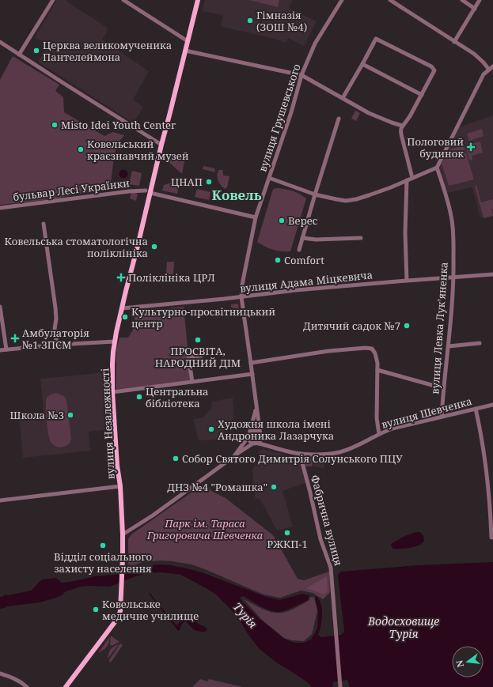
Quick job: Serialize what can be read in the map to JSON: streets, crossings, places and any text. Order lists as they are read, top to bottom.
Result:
{
  "streets": {
    "main road": ["вулиця Незалежності"],
    "street": [
      "вулиця Грушевського",
      "бульвар Лесі Українки",
      "вулиця Адама Міцкевича",
      "вулиця Левка Лукʼяненка",
      "вулиця Шевченка",
      "Фабрична вулиця"
    ]
  },
  "crossings": [
    ["вулиця Грушевського", "вулиця Адама Міцкевича"],
    ["вулиця Грушевського", "вулиця Шевченка"],
    ["вулиця Адама Міцкевича", "вулиця Левка Лукʼяненка"],
    ["вулиця Адама Міцкевича", "вулиця Незалежності"],
    ["вулиця Левка Лукʼяненка", "вулиця Шевченка"],
    ["вулиця Шевченка", "Фабрична вулиця"]
  ],
  "districts": ["Ковель"],
  "water": ["Турія", "Водосховище Турія"],
  "parks": ["Парк ім. Тараса Григоровича Шевченка"],
  "places": {
    "other": [
      "Гімназія (ЗОШ №4)",
      "Церква великомученика Пантелеймона",
      "Misto Idei Youth Center",
      "Ковельський краєзнавчий музей",
      "ЦНАП",
      "Верес",
      "Ковельська стоматологічна поліклініка",
      "Comfort",
      "Культурно-просвітницький центр",
      "Дитячий садок №7",
      "ПРОСВІТА, НАРОДНИЙ ДІМ",
      "Центральна бібліотека",
      "Школа №3",
      "Художня школа імені Андроника Лазарчука",
      "Собор Святого Димитрія Солунського ПЦУ",
      "ДНЗ №4 \"Ромашка\"",
      "РЖКП-1",
      "Відділ соціального захисту населення",
      "Ковельське медичне училище"
    ],
    "health": ["Пологовий будинок", "Поліклініка ЦРЛ", "Амбулаторія №1 ЗПСМ"]
  },
  "north": "left"
}
